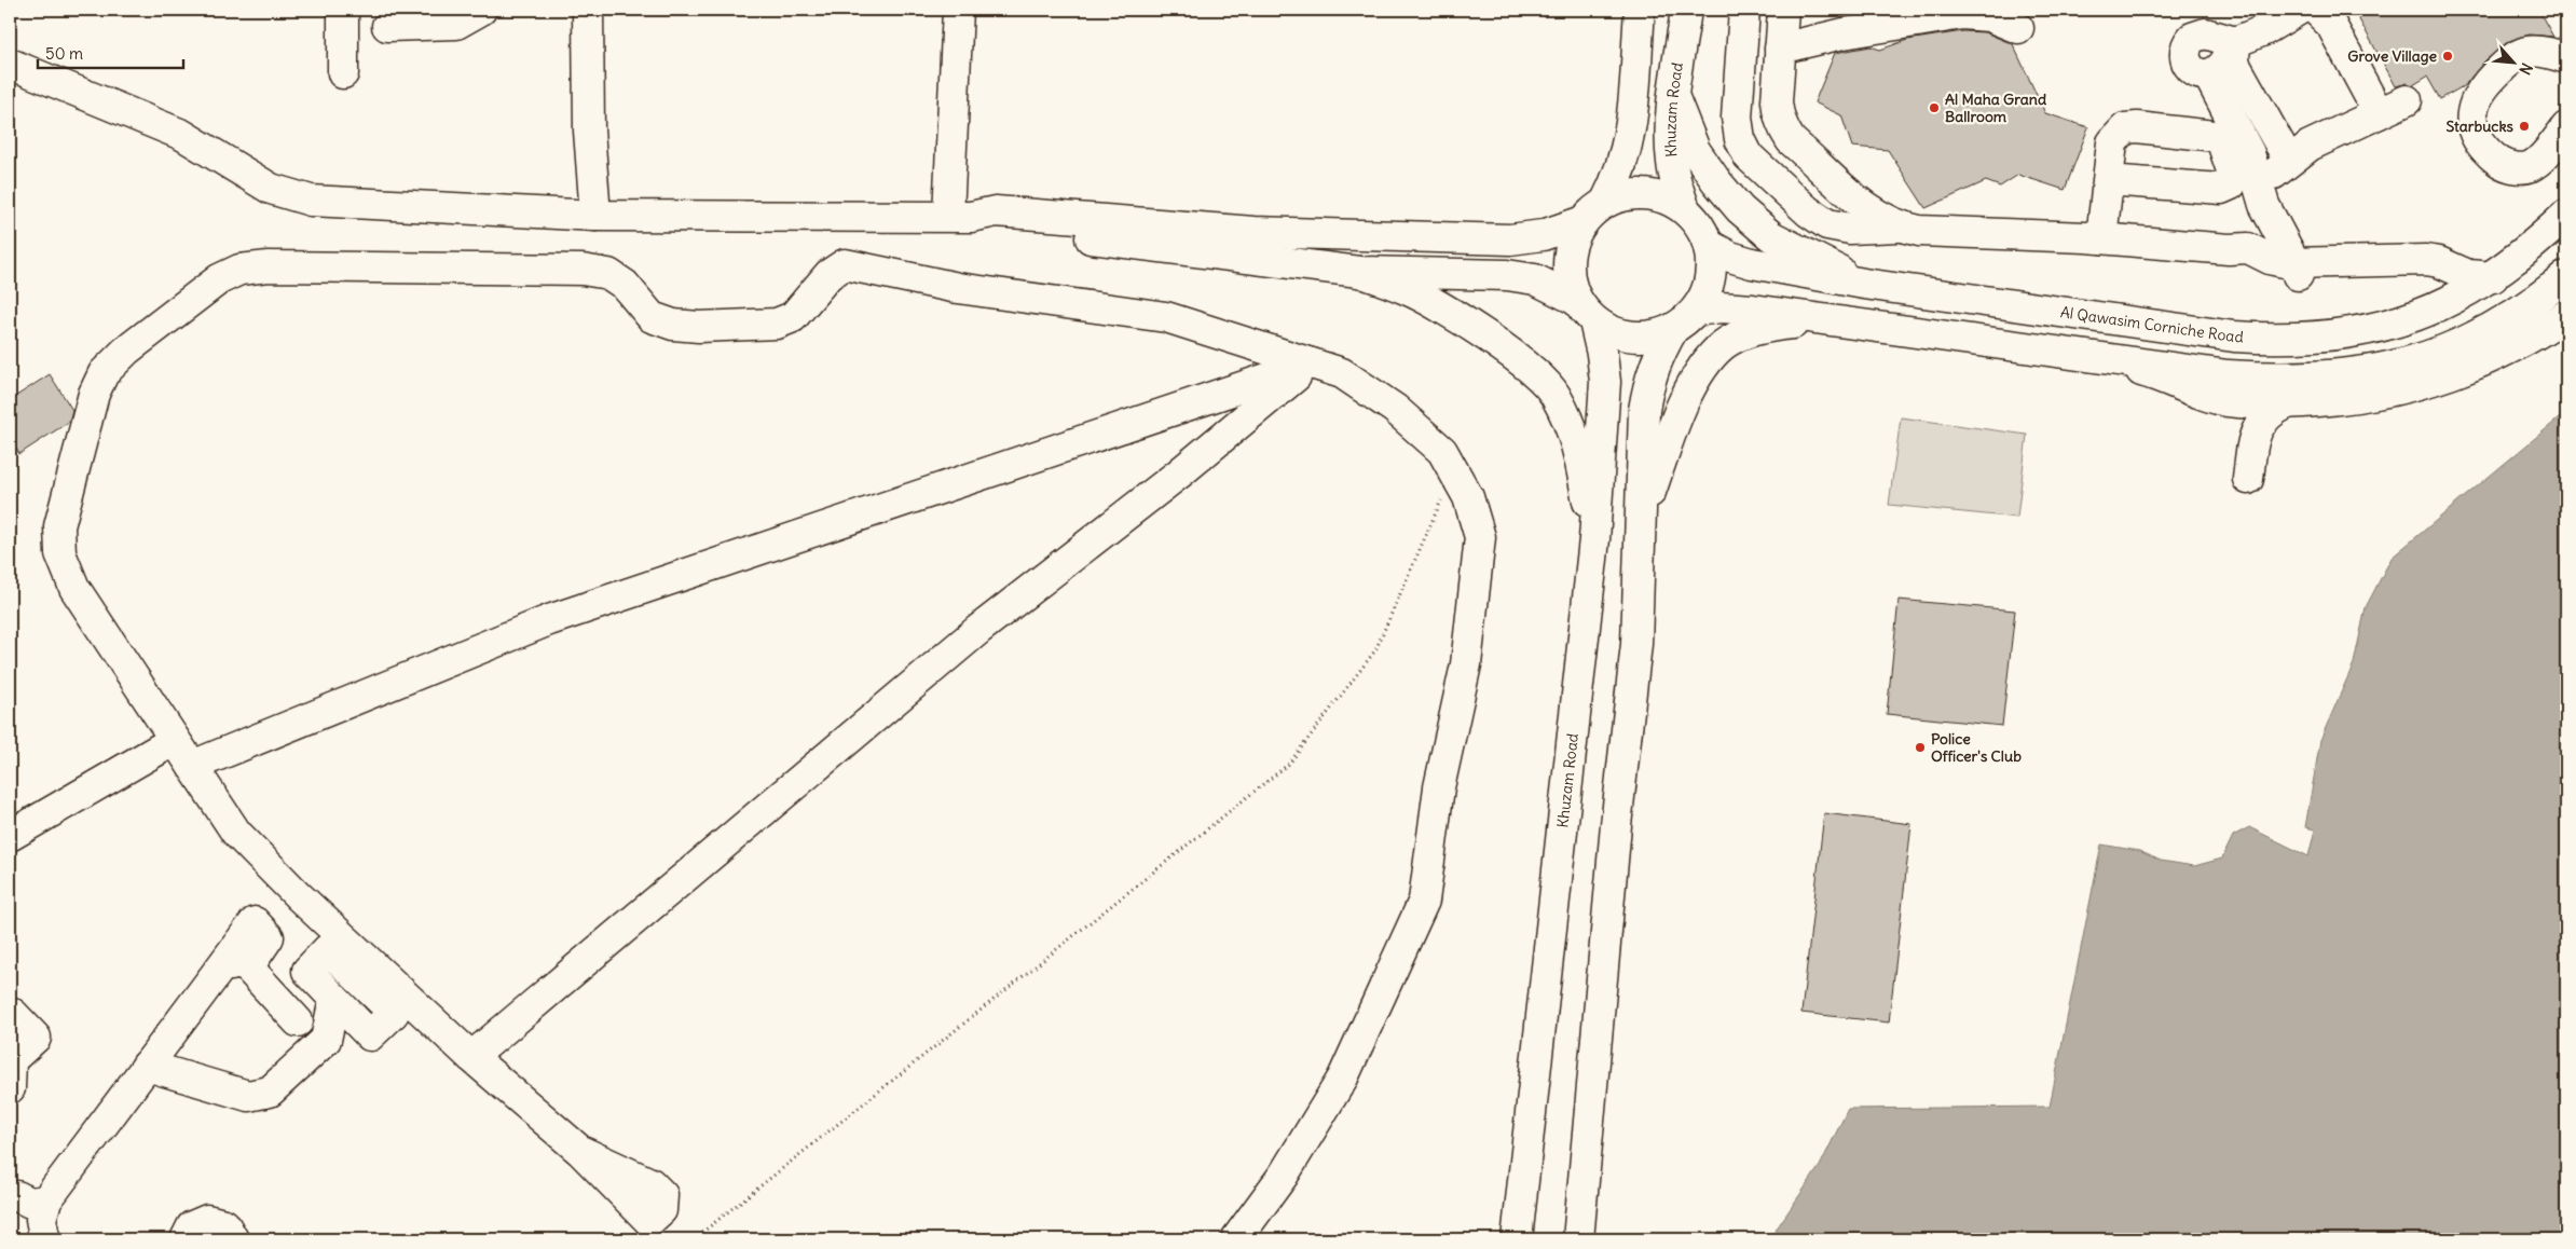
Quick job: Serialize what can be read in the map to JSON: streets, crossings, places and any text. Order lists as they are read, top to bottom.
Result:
{
  "streets": {
    "main road": ["Khuzam Road", "Al Qawasim Corniche Road"]
  },
  "crossings": [
    ["Khuzam Road", "Al Qawasim Corniche Road"]
  ],
  "places": [
    "Grove Village",
    "Al Maha Grand Ballroom",
    "Starbucks",
    "Police Officer's Club"
  ],
  "scale_bar": "50 m",
  "north": "bottom right"
}
